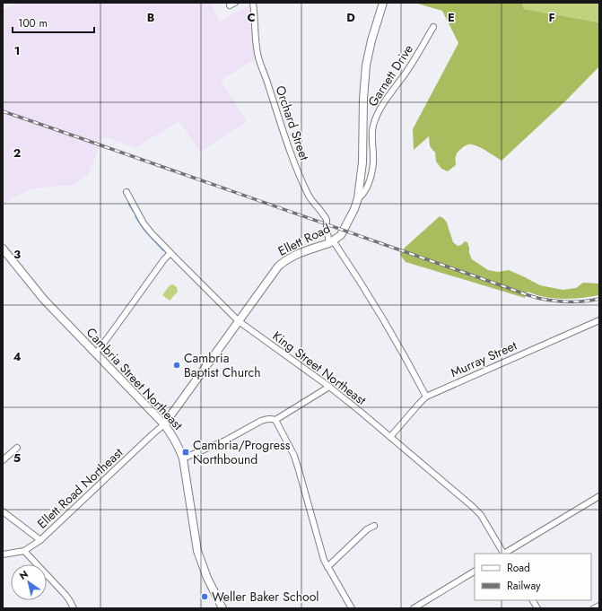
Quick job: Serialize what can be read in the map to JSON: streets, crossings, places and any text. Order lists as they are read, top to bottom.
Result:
{
  "streets": {
    "street": [
      "Garnett Drive",
      "Orchard Street",
      "Ellett Road",
      "Murray Street",
      "King Street Northeast",
      "Cambria Street Northeast",
      "Ellett Road Northeast"
    ]
  },
  "crossings": [
    ["Garnett Drive", "Ellett Road"],
    ["Orchard Street", "Ellett Road"],
    ["Orchard Street", "Murray Street"],
    ["Ellett Road", "King Street Northeast"],
    ["Ellett Road", "Cambria Street Northeast"],
    ["Ellett Road", "Ellett Road Northeast"],
    ["Murray Street", "King Street Northeast"],
    ["Cambria Street Northeast", "Ellett Road Northeast"]
  ],
  "places": {
    "other": ["Cambria Baptist Church", "Weller Baker School"],
    "transit": ["Cambria/Progress Northbound"]
  },
  "legend": ["Road", "Railway"],
  "scale_bar": "100 m",
  "north": "top left",
  "grid": {
    "columns": [
      "B",
      "C",
      "D",
      "E",
      "F"
    ],
    "rows": [
      "1",
      "2",
      "3",
      "4",
      "5"
    ]
  }
}
